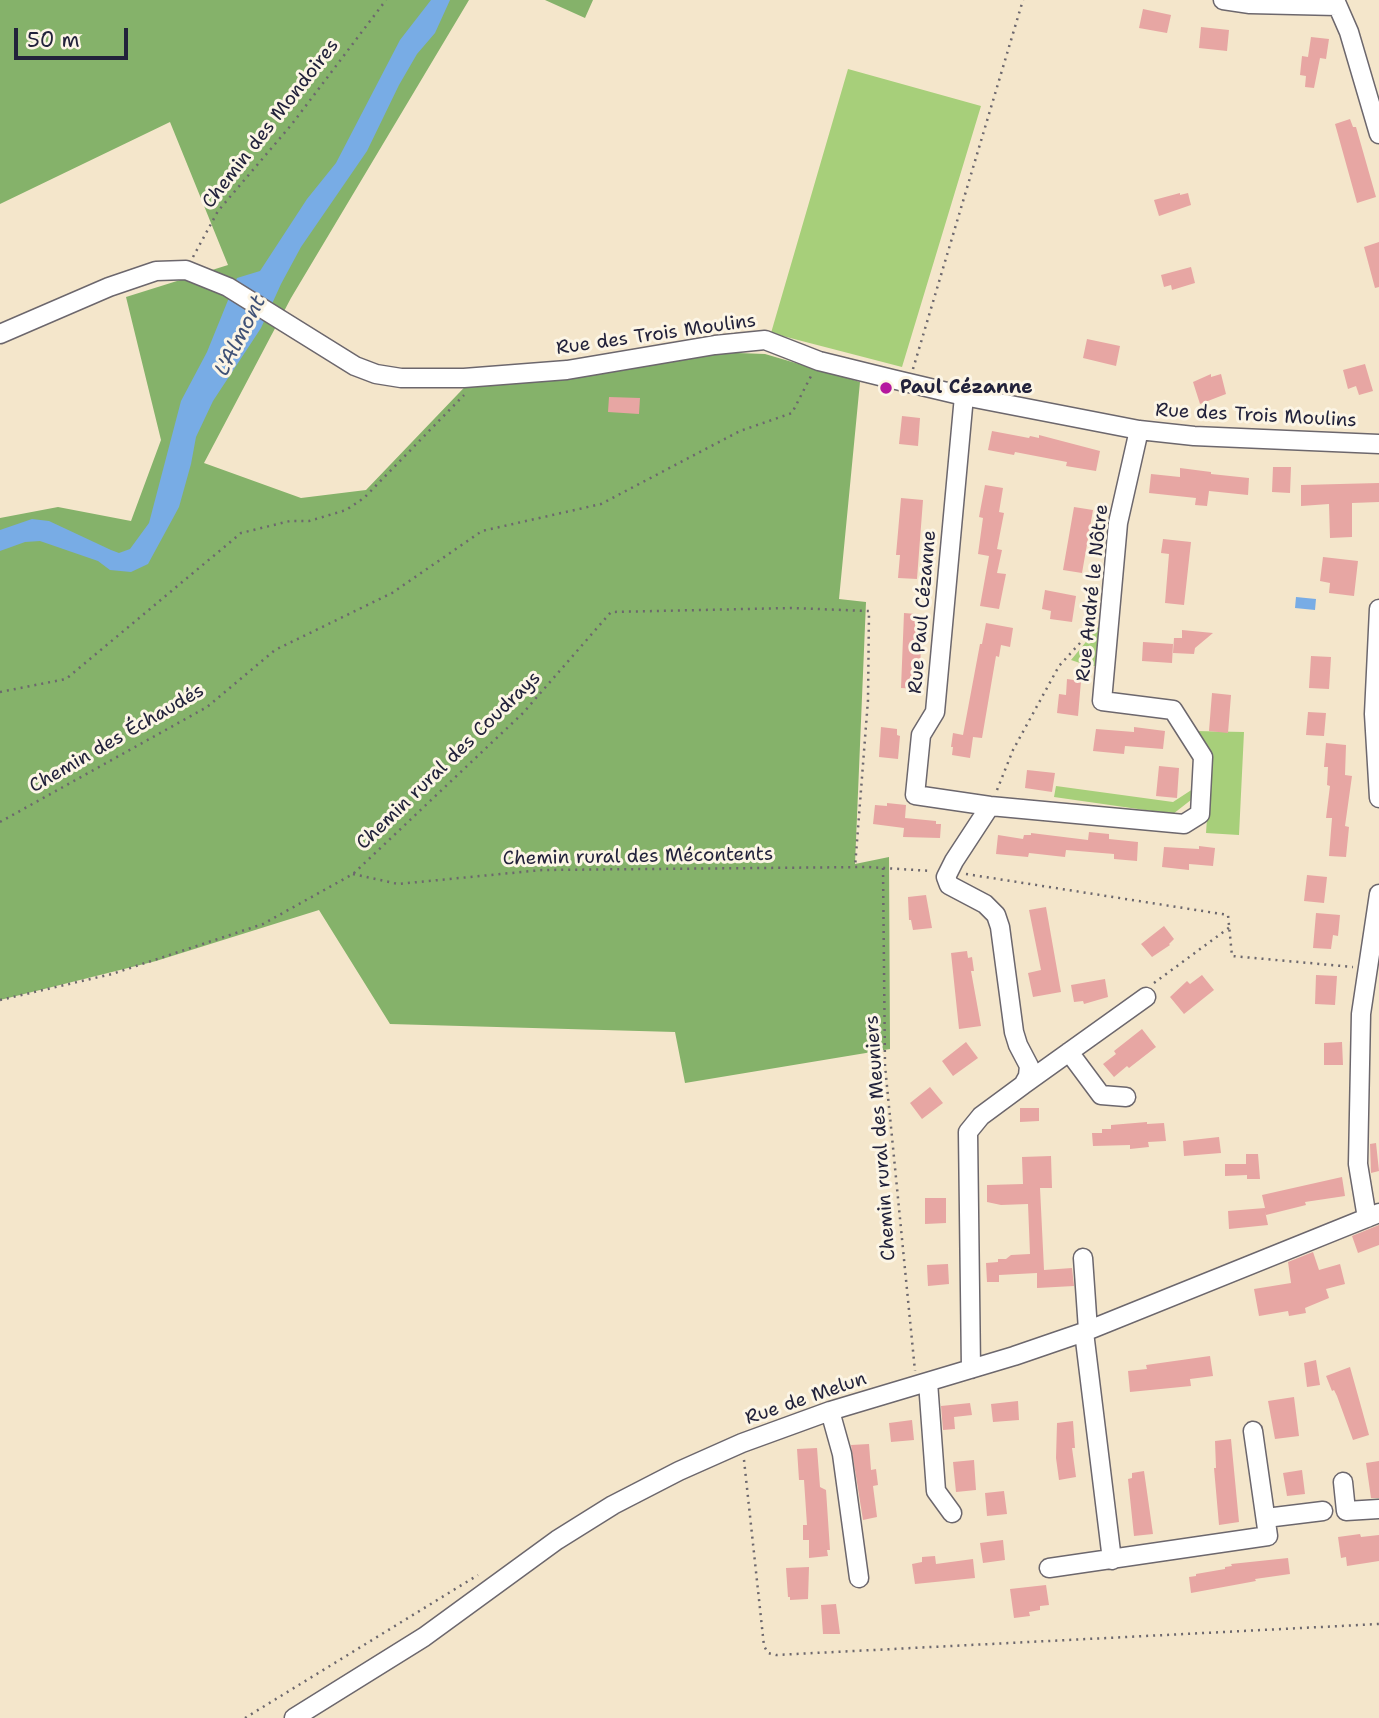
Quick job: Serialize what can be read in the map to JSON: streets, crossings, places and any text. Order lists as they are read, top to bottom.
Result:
{
  "streets": {
    "street": [
      "Rue des Trois Moulins",
      "Rue André le Nôtre",
      "Rue Paul Cézanne",
      "Rue de Melun"
    ],
    "path": [
      "Chemin des Mondoires",
      "Chemin des Échaudés",
      "Chemin rural des Coudrays",
      "Chemin rural des Mécontents",
      "Chemin rural des Meuniers"
    ]
  },
  "crossings": [
    ["Chemin des Mondoires", "Rue des Trois Moulins"],
    ["Rue des Trois Moulins", "Rue André le Nôtre"],
    ["Rue des Trois Moulins", "Rue Paul Cézanne"],
    ["Rue des Trois Moulins", "Chemin des Échaudés"],
    ["Rue André le Nôtre", "Rue Paul Cézanne"],
    ["Chemin rural des Coudrays", "Chemin rural des Mécontents"],
    ["Chemin rural des Mécontents", "Chemin rural des Meuniers"],
    ["Chemin rural des Meuniers", "Rue de Melun"]
  ],
  "water": ["L'Almont"],
  "places": ["Paul Cézanne"],
  "scale_bar": "50 m"
}
